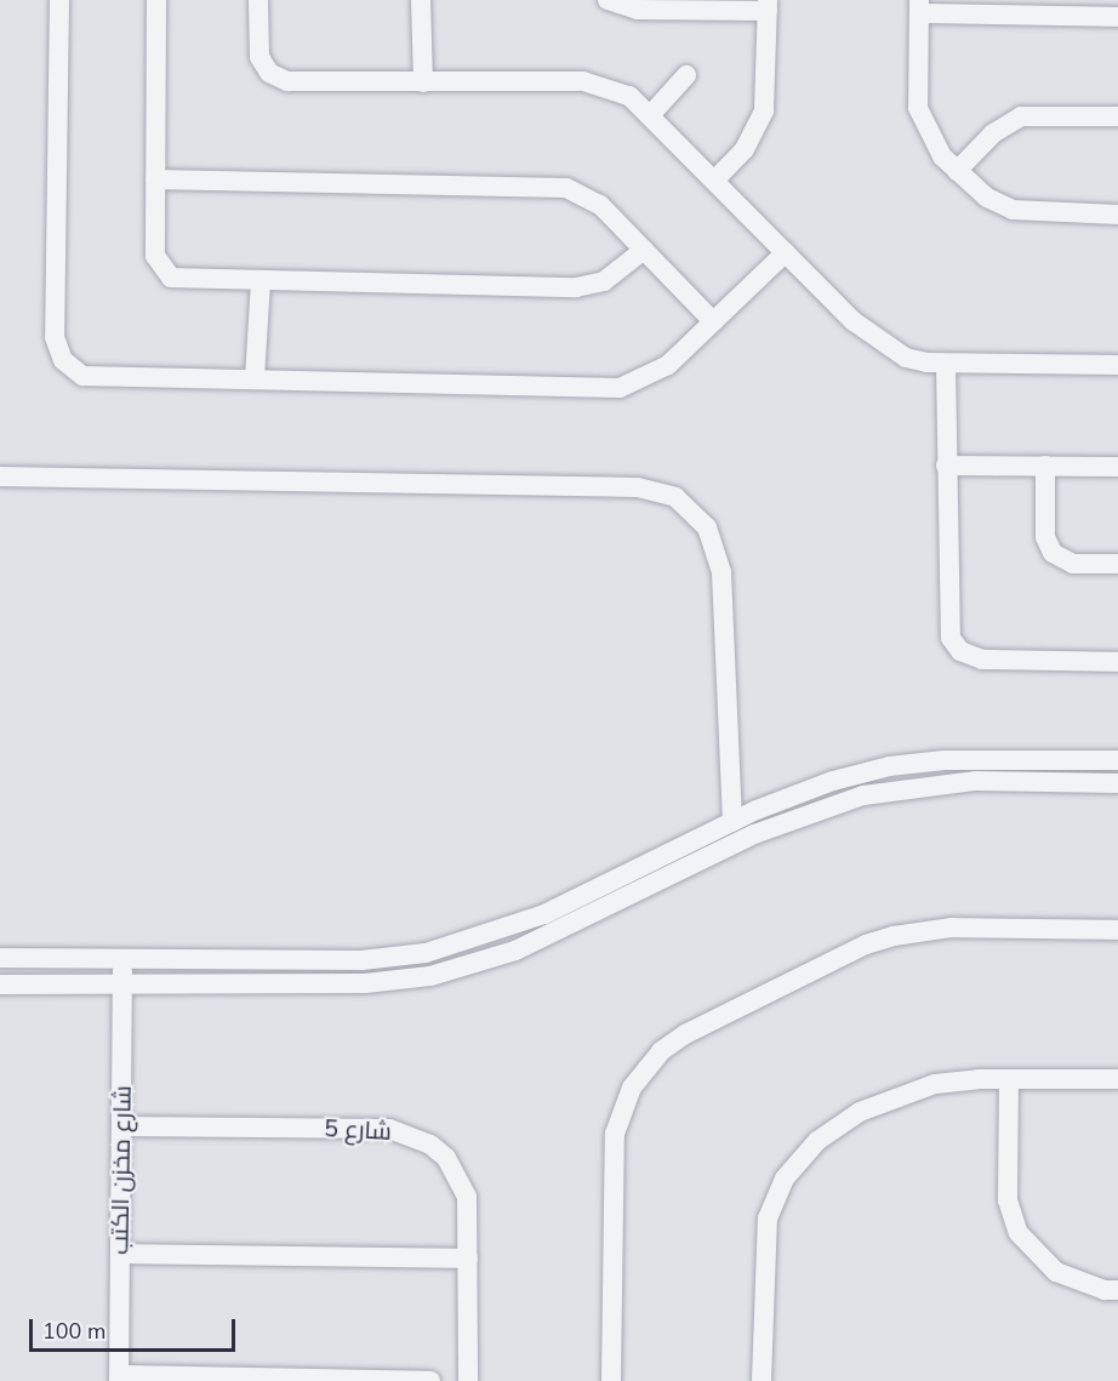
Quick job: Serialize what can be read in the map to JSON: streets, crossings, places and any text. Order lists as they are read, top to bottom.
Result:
{
  "streets": {
    "street": ["شارع 5", "شارع مخزن الكتب"]
  },
  "crossings": [
    ["شارع 5", "شارع مخزن الكتب"]
  ],
  "scale_bar": "100 m"
}
